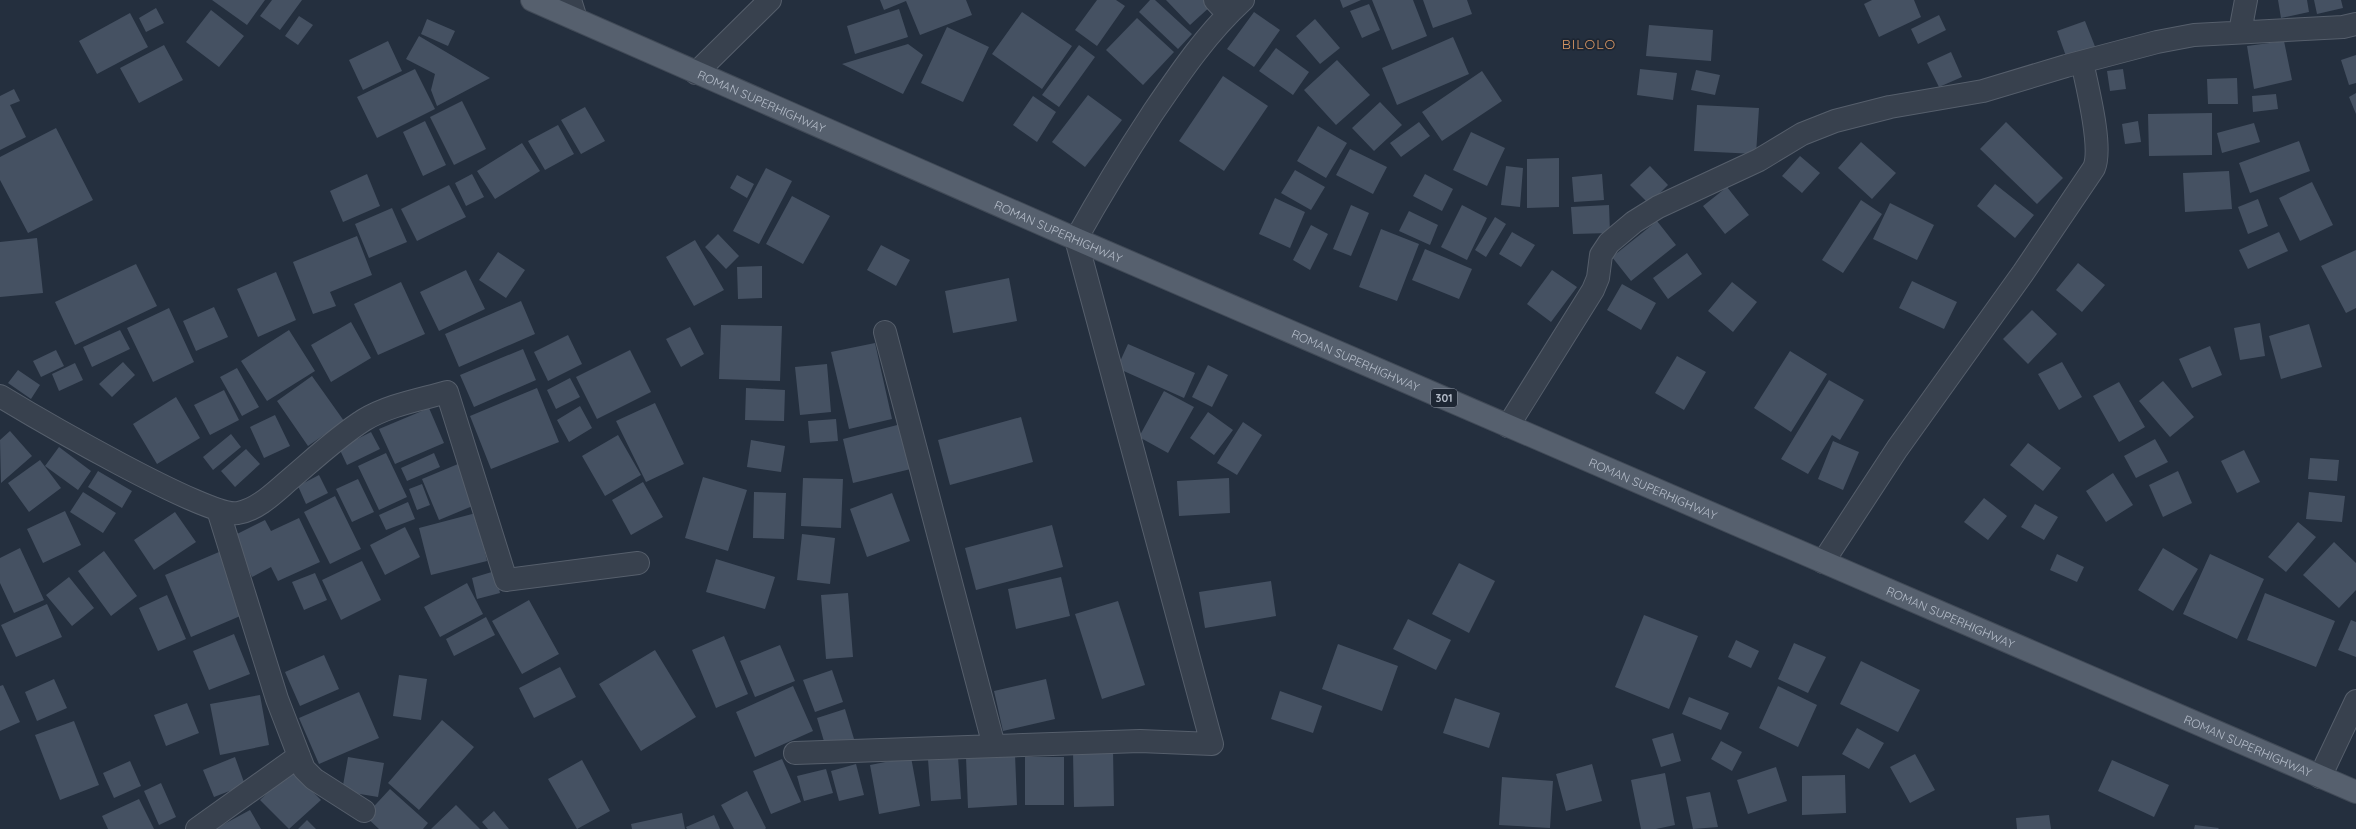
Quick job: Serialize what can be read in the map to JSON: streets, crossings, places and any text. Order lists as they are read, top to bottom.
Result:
{
  "streets": {
    "main road": ["ROMAN SUPERHIGHWAY", "301"]
  },
  "districts": ["BILOLO"]
}
